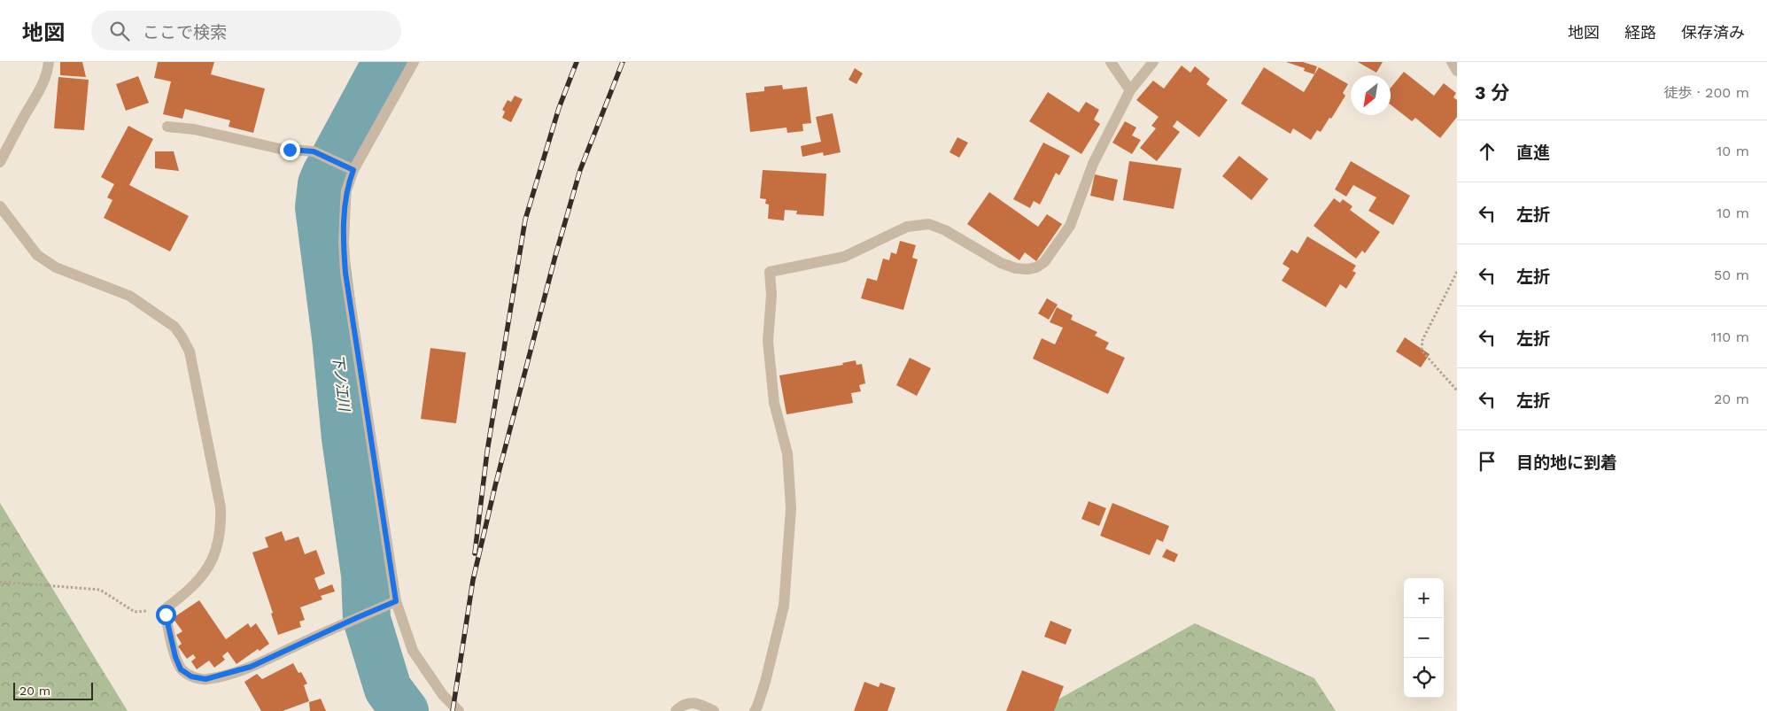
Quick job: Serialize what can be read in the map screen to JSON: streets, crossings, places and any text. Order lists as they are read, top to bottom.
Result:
{
  "water": ["下ノ江川"],
  "scale_bar": "20 m",
  "north": "bottom left",
  "page": {
    "header": "地図",
    "search": "ここで検索",
    "nav": ["地図", "経路", "保存済み"],
    "heading": ["3 分", "徒歩 · 200 m"],
    "list": [
      ["直進", "10 m"],
      ["左折", "10 m"],
      ["左折", "50 m"],
      ["左折", "110 m"],
      ["左折", "20 m"],
      "目的地に到着"
    ],
    "map_buttons": ["+", "−"],
    "scale": "20 m"
  }
}
